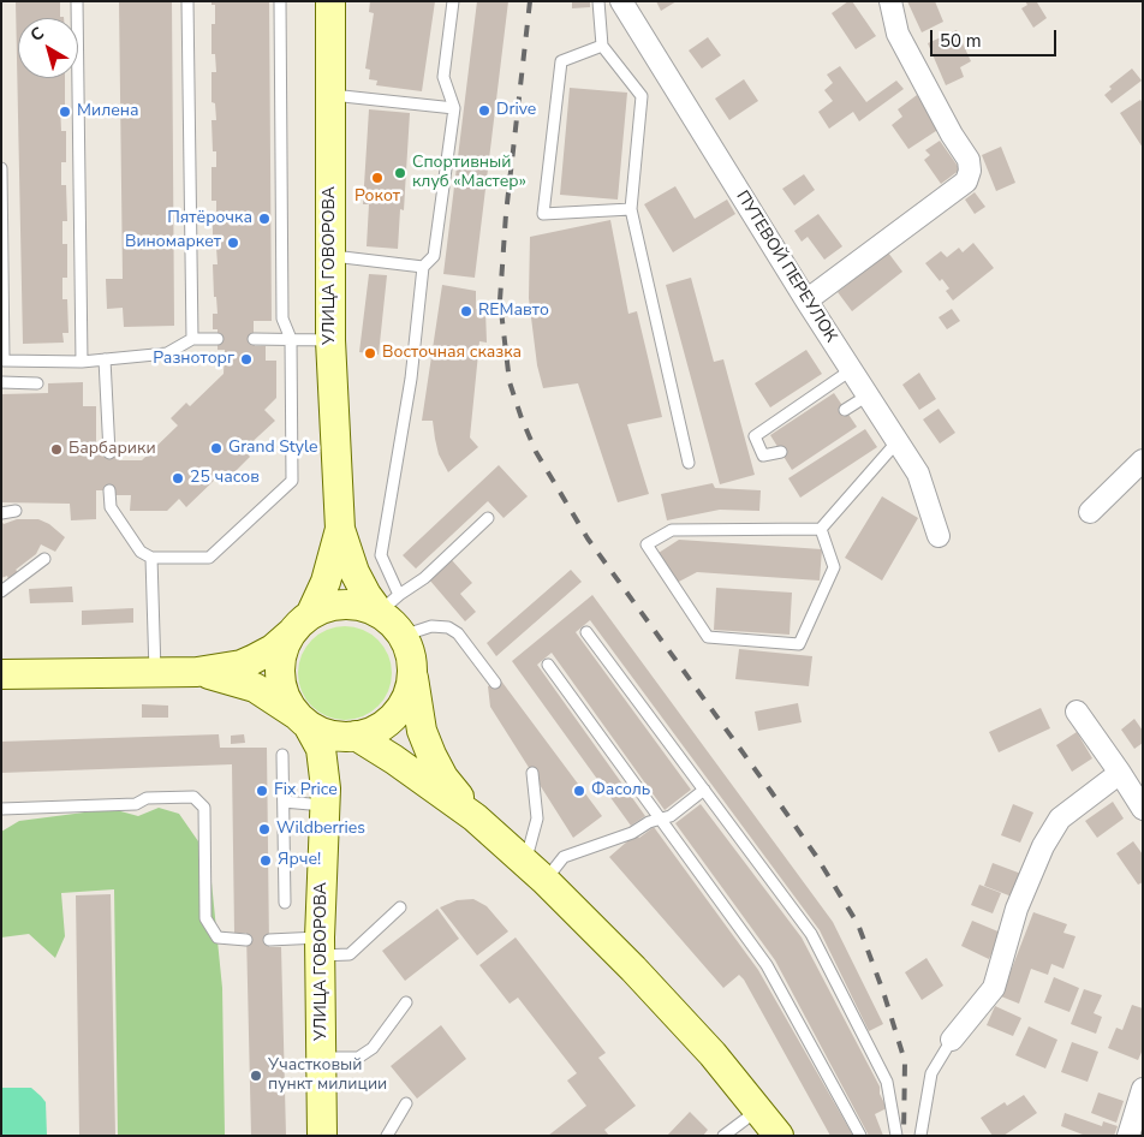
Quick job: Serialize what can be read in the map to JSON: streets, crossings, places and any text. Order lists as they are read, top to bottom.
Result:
{
  "streets": {
    "main road": ["УЛИЦА ГОВОРОВА"],
    "street": ["ПУТЕВОЙ ПЕРЕУЛОК"]
  },
  "places": [
    "Drive",
    "Милена",
    "Спортивный клуб «Мастер»",
    "Рокот",
    "Пятёрочка",
    "Виномаркет",
    "REMавто",
    "Восточная сказка",
    "Разноторг",
    "Grand Style",
    "Барбарики",
    "25 часов",
    "Fix Price",
    "Фасоль",
    "Wildberries",
    "Ярче!",
    "Участковый пункт милиции"
  ],
  "scale_bar": "50 m",
  "north": "top left"
}
